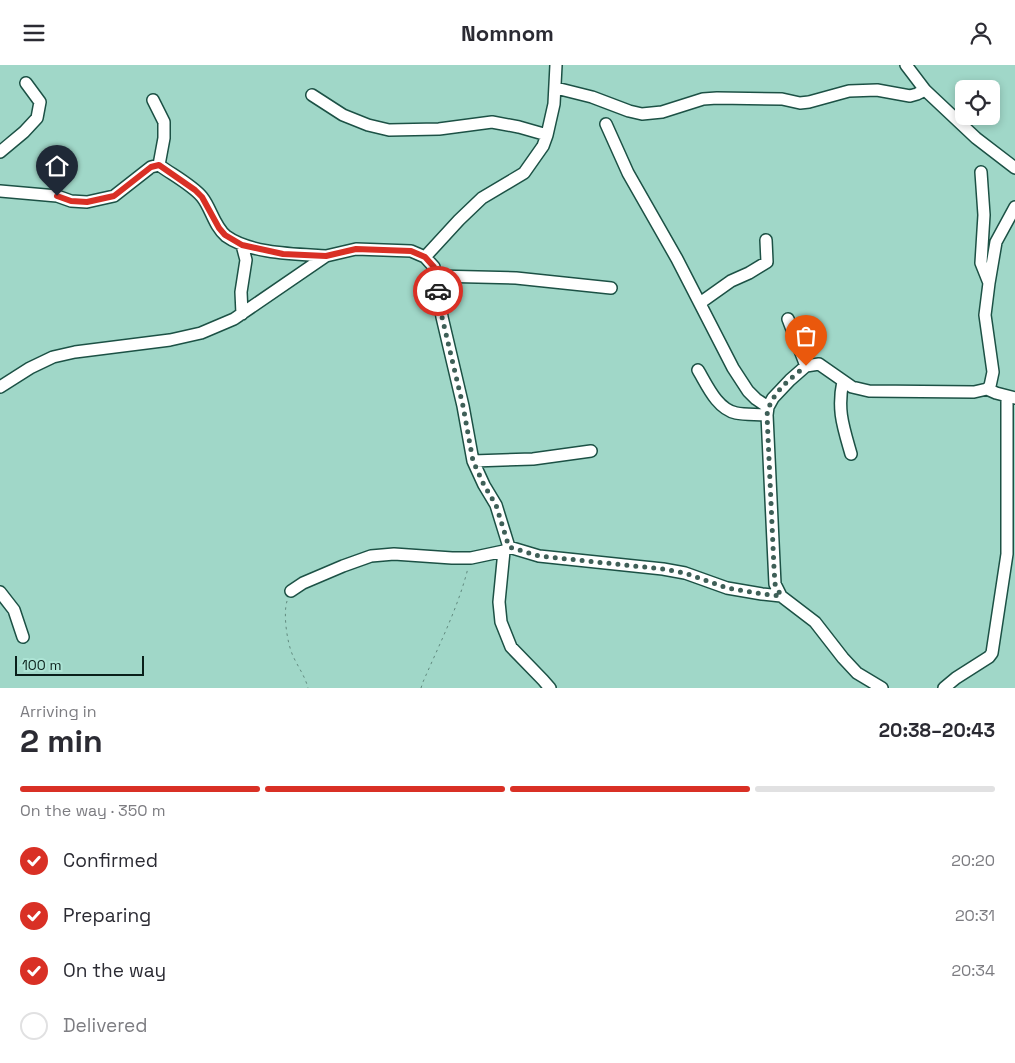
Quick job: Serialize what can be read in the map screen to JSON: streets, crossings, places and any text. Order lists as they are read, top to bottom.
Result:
{
  "scale_bar": "100 m",
  "page": {
    "header": "Nomnom",
    "scale": "100 m",
    "heading": ["2 min", "Arriving in", "20:38–20:43"],
    "bar": "On the way · 350 m",
    "list": [
      ["Confirmed", "20:20"],
      ["Preparing", "20:31"],
      ["On the way", "20:34"],
      "Delivered"
    ]
  }
}
